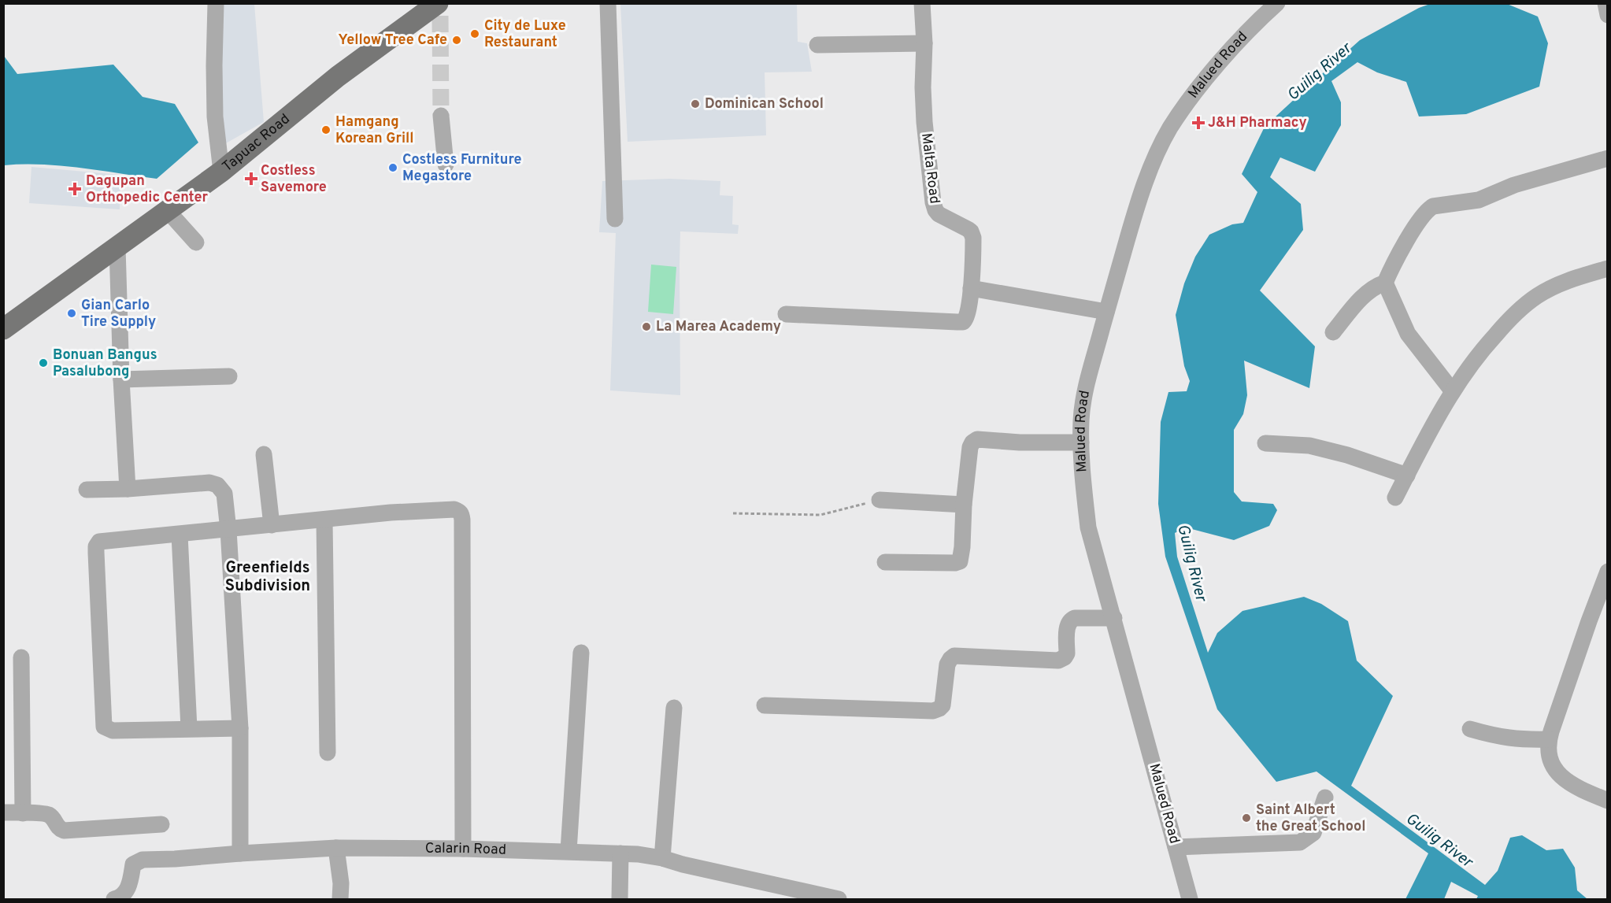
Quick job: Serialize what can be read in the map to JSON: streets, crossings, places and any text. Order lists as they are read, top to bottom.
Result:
{
  "streets": {
    "main road": ["Tapuac Road"],
    "street": ["Malued Road", "Malta Road", "Calarin Road"]
  },
  "districts": ["Greenfields Subdivision"],
  "water": ["Guilig River"],
  "places": {
    "other": [
      "City de Luxe Restaurant",
      "Yellow Tree Cafe",
      "Dominican School",
      "Hamgang Korean Grill",
      "Costless Furniture Megastore",
      "Gian Carlo Tire Supply",
      "La Marea Academy",
      "Bonuan Bangus Pasalubong",
      "Saint Albert the Great School"
    ],
    "health": ["J&H Pharmacy", "Costless Savemore", "Dagupan Orthopedic Center"]
  }
}
